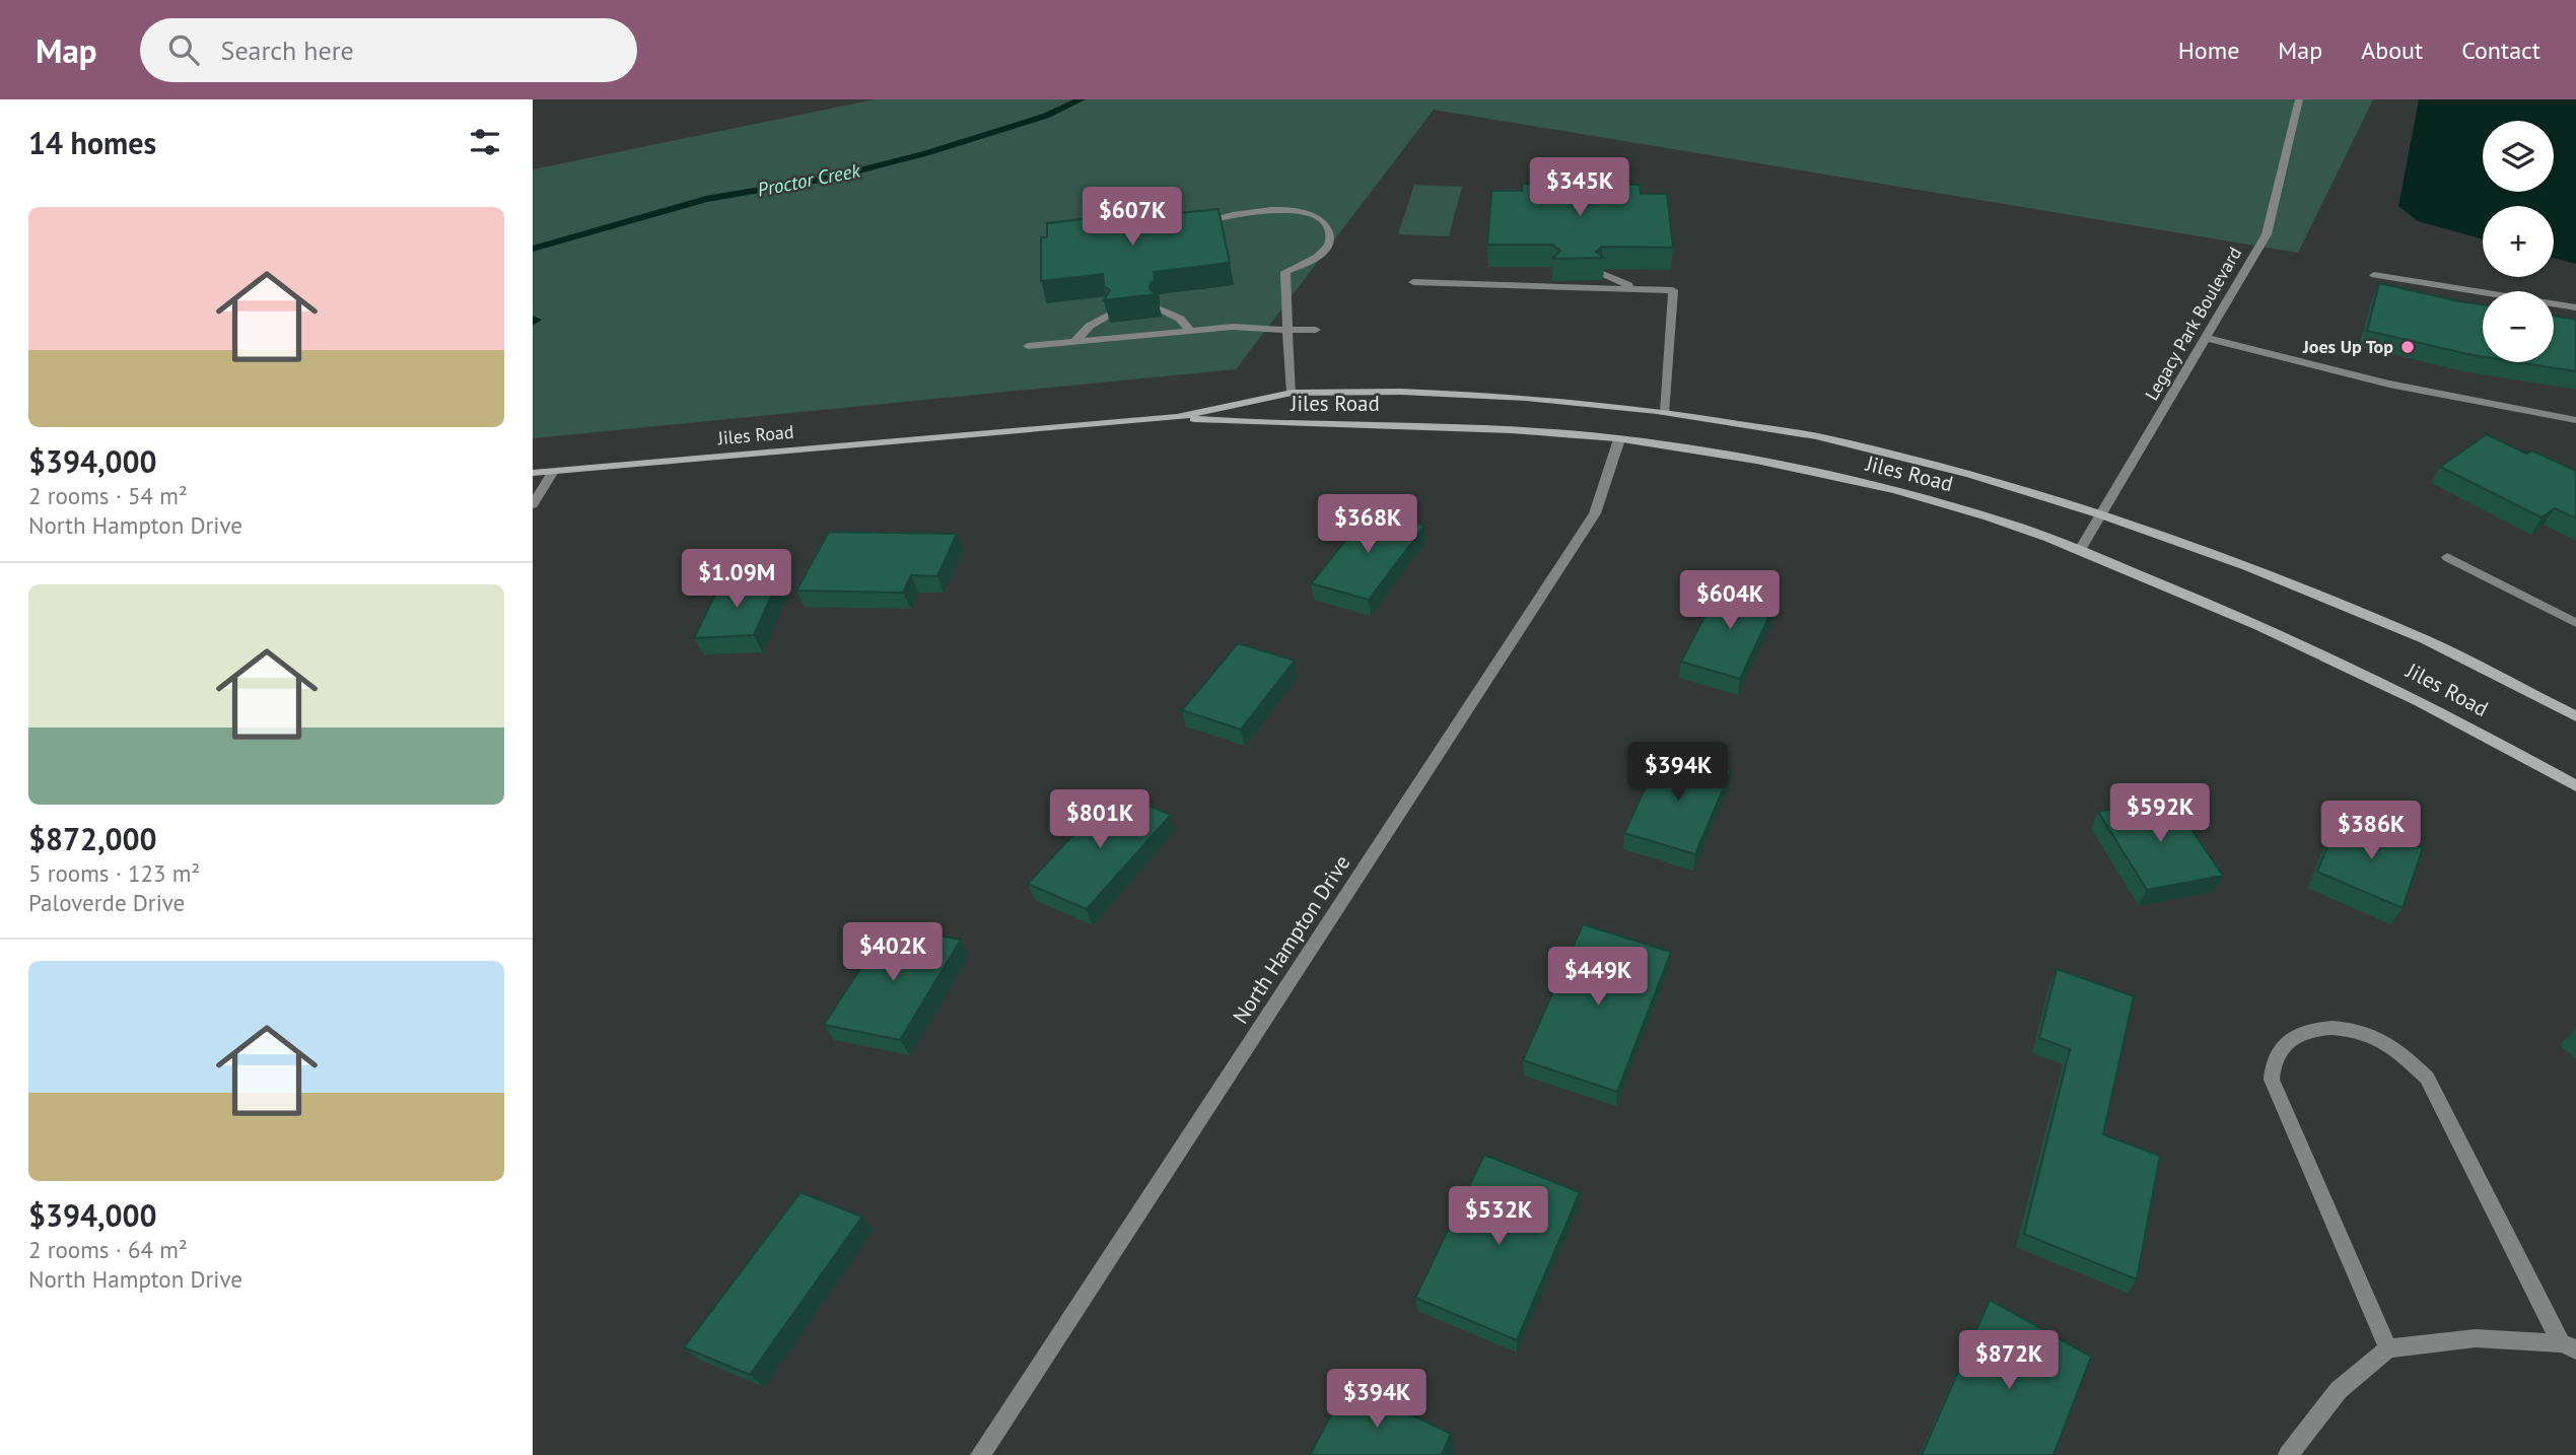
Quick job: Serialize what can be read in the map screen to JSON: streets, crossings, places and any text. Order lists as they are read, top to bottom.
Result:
{
  "streets": {
    "street": ["Legacy Park Boulevard", "Jiles Road", "North Hampton Drive"]
  },
  "crossings": [
    ["Legacy Park Boulevard", "Jiles Road"],
    ["Jiles Road", "North Hampton Drive"]
  ],
  "water": ["Proctor Creek"],
  "places": ["Joes Up Top"],
  "page": {
    "header": "Map",
    "search": "Search here",
    "nav": [
      "Home",
      "Map",
      "About",
      "Contact"
    ],
    "heading": "14 homes",
    "map_buttons": ["+", "−"],
    "price": [
      "$345K",
      "$607K",
      "$368K",
      "$1.09M",
      "$604K",
      "$394K",
      "$592K",
      "$801K",
      "$386K",
      "$402K",
      "$449K",
      "$532K",
      "$872K",
      "$394K"
    ],
    "list": [
      {
        "name": "$394,000",
        "note": "2 rooms · 54 m² · North Hampton Drive"
      },
      {
        "name": "$872,000",
        "note": "5 rooms · 123 m² · Paloverde Drive"
      },
      {
        "name": "$394,000",
        "note": "2 rooms · 64 m² · North Hampton Drive"
      }
    ]
  }
}
